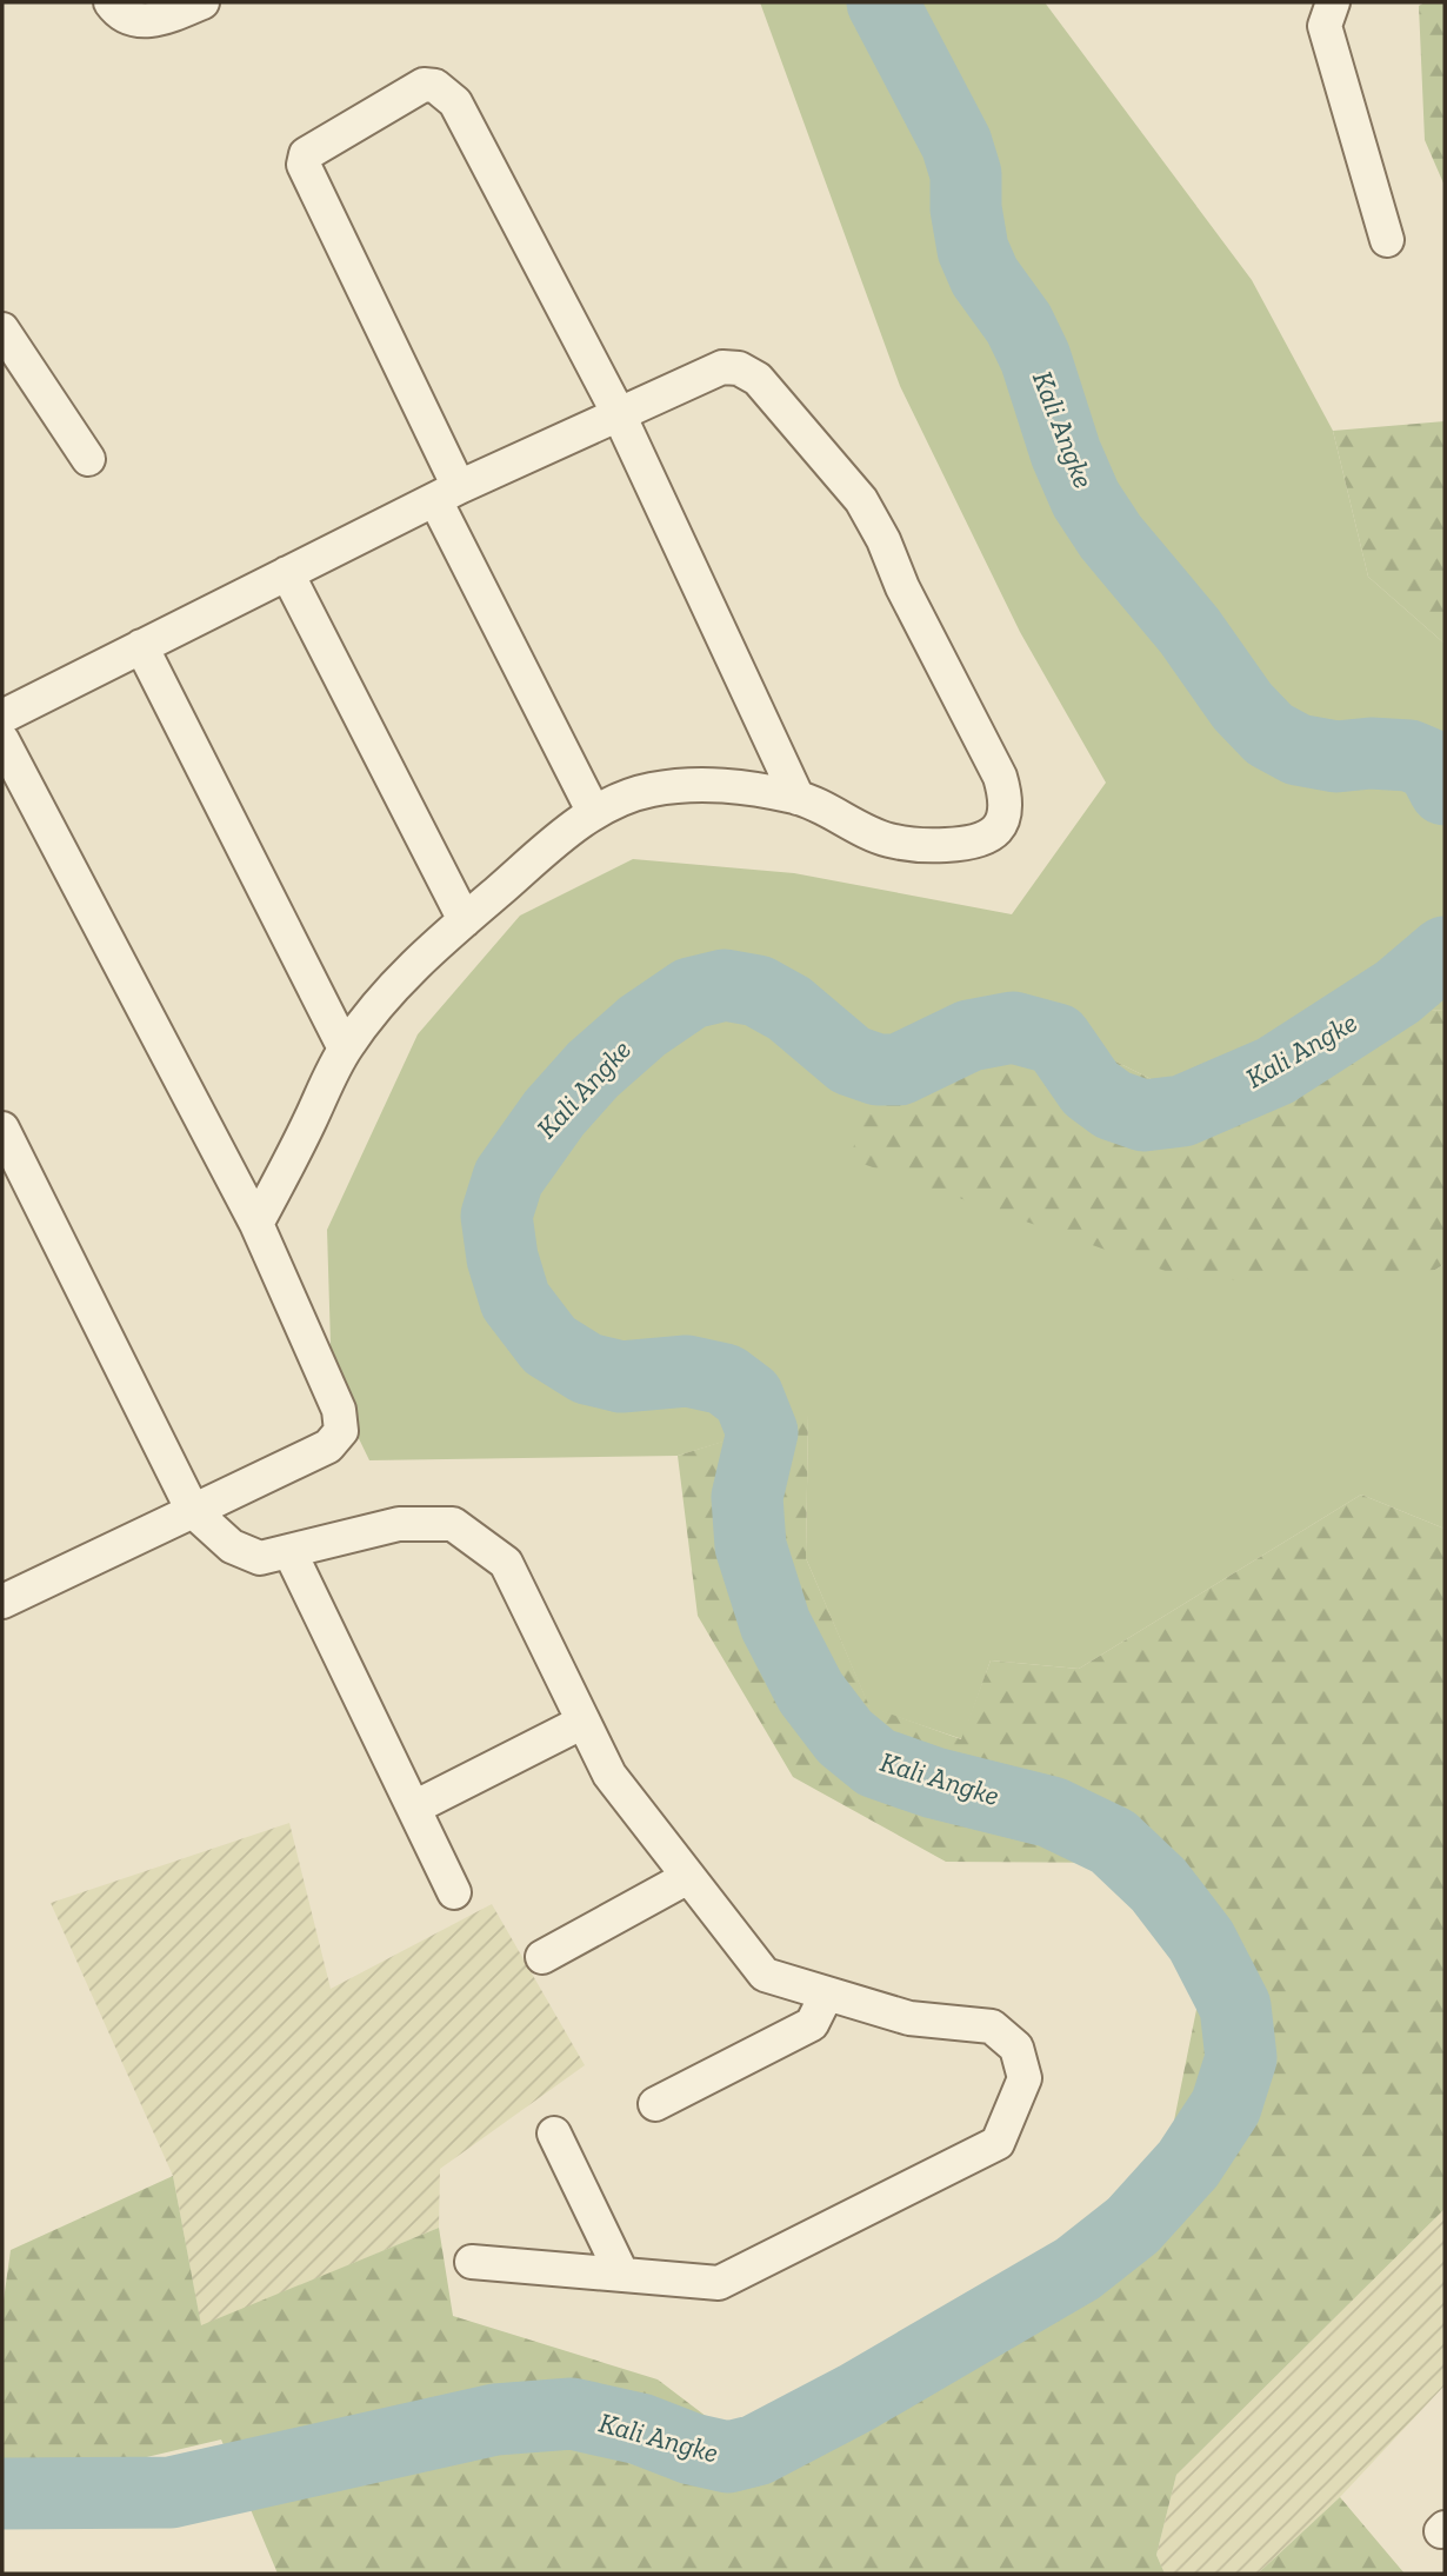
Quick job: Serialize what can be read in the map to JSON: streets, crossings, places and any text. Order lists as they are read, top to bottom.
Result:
{
  "water": ["Kali Angke"]
}
